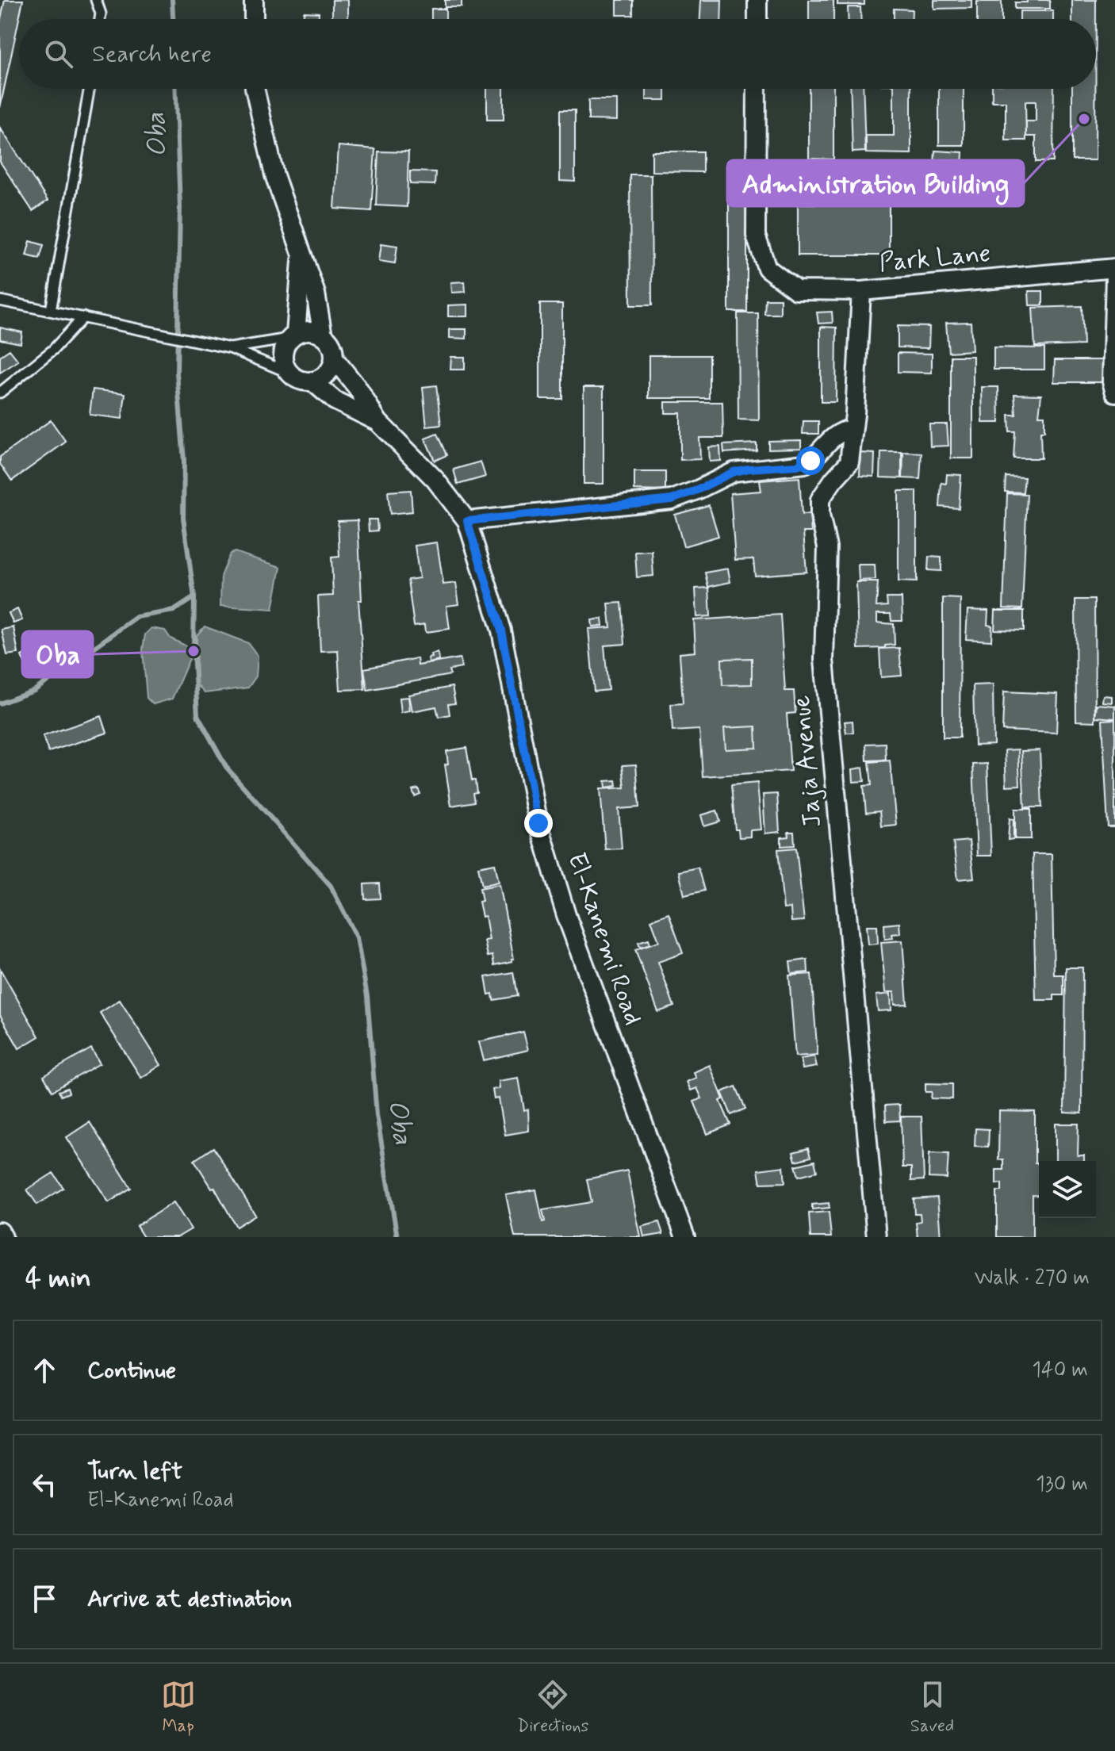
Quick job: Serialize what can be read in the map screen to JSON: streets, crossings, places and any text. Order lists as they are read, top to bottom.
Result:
{
  "streets": {
    "street": ["Park Lane", "Jaja Avenue", "El-Kanemi Road"]
  },
  "crossings": [
    ["Park Lane", "Jaja Avenue"]
  ],
  "water": ["Oba"],
  "places": ["Administration Building", "Oba"],
  "page": {
    "search": "Search here",
    "heading": ["4 min", "Walk · 270 m"],
    "list": [
      ["Continue", "140 m"],
      ["Turn left", "El-Kanemi Road", "130 m"],
      "Arrive at destination"
    ],
    "nav": ["Map", "Directions", "Saved"]
  }
}
